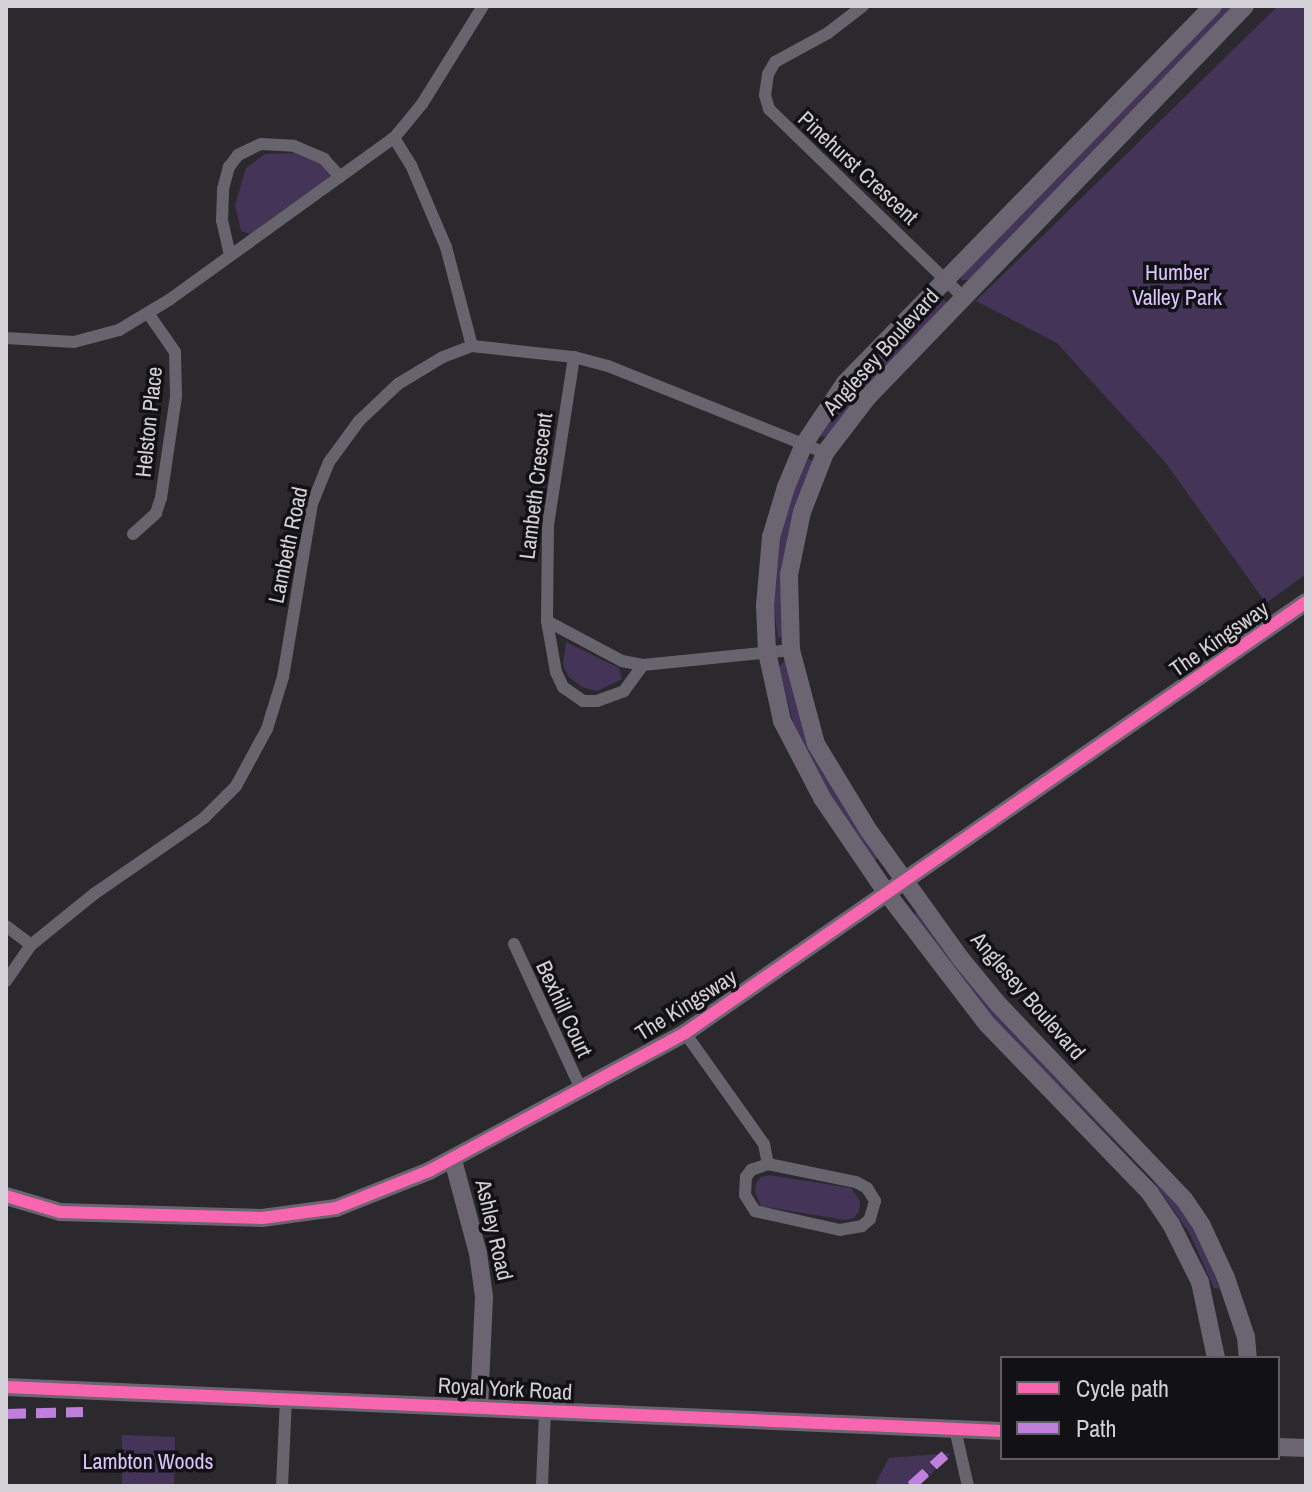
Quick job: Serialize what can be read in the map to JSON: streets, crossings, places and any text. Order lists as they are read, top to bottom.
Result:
{
  "streets": {
    "street": [
      "Pinehurst Crescent",
      "Anglesey Boulevard",
      "Helston Place",
      "Lambeth Crescent",
      "Lambeth Road",
      "The Kingsway",
      "Bexhill Court",
      "Ashley Road",
      "Royal York Road"
    ]
  },
  "crossings": [
    ["Pinehurst Crescent", "Anglesey Boulevard"],
    ["Anglesey Boulevard", "Lambeth Road"],
    ["Anglesey Boulevard", "The Kingsway"],
    ["Lambeth Crescent", "Lambeth Road"],
    ["The Kingsway", "Bexhill Court"],
    ["The Kingsway", "Ashley Road"],
    ["Ashley Road", "Royal York Road"]
  ],
  "parks": ["Humber Valley Park", "Lambton Woods"],
  "legend": ["Cycle path", "Path"]
}
